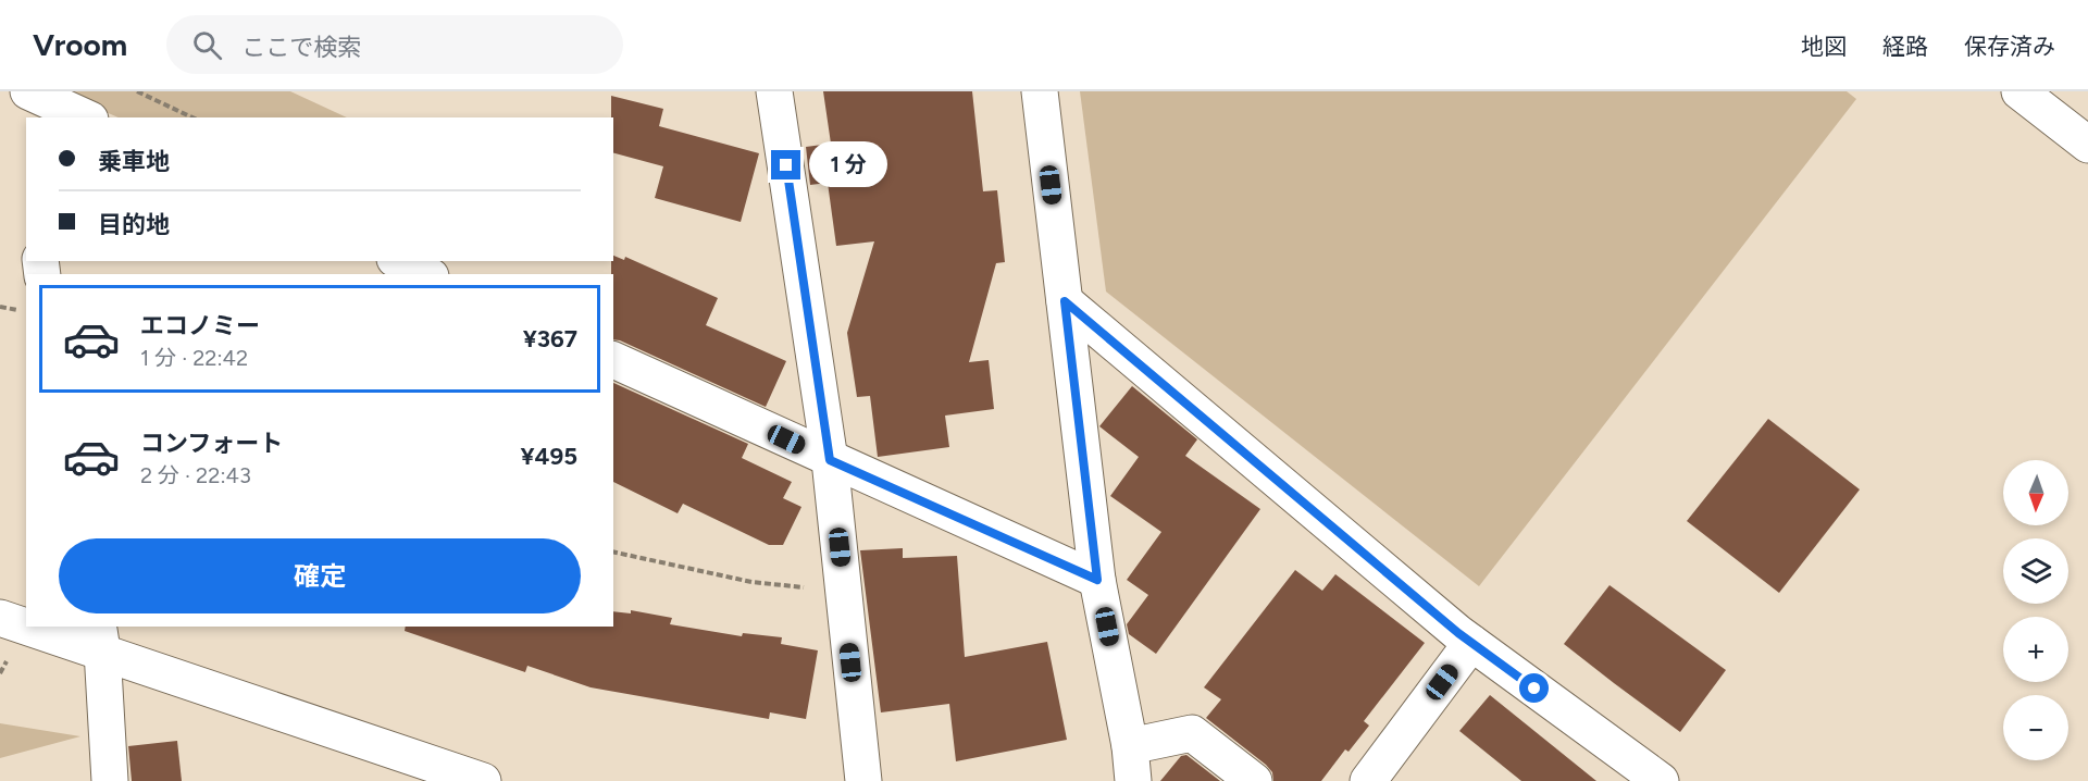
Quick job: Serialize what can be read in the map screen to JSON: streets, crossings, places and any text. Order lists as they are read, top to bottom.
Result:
{
  "north": "bottom",
  "page": {
    "header": "Vroom",
    "search": "ここで検索",
    "nav": ["地図", "経路", "保存済み"],
    "banner": ["乗車地", "目的地"],
    "bubble": "1 分",
    "list": [
      {
        "name": "エコノミー",
        "note": "1 分 · 22:42",
        "value": "¥367"
      },
      {
        "name": "コンフォート",
        "note": "2 分 · 22:43",
        "value": "¥495"
      }
    ],
    "map_buttons": ["+", "−"],
    "buttons": "確定"
  }
}
